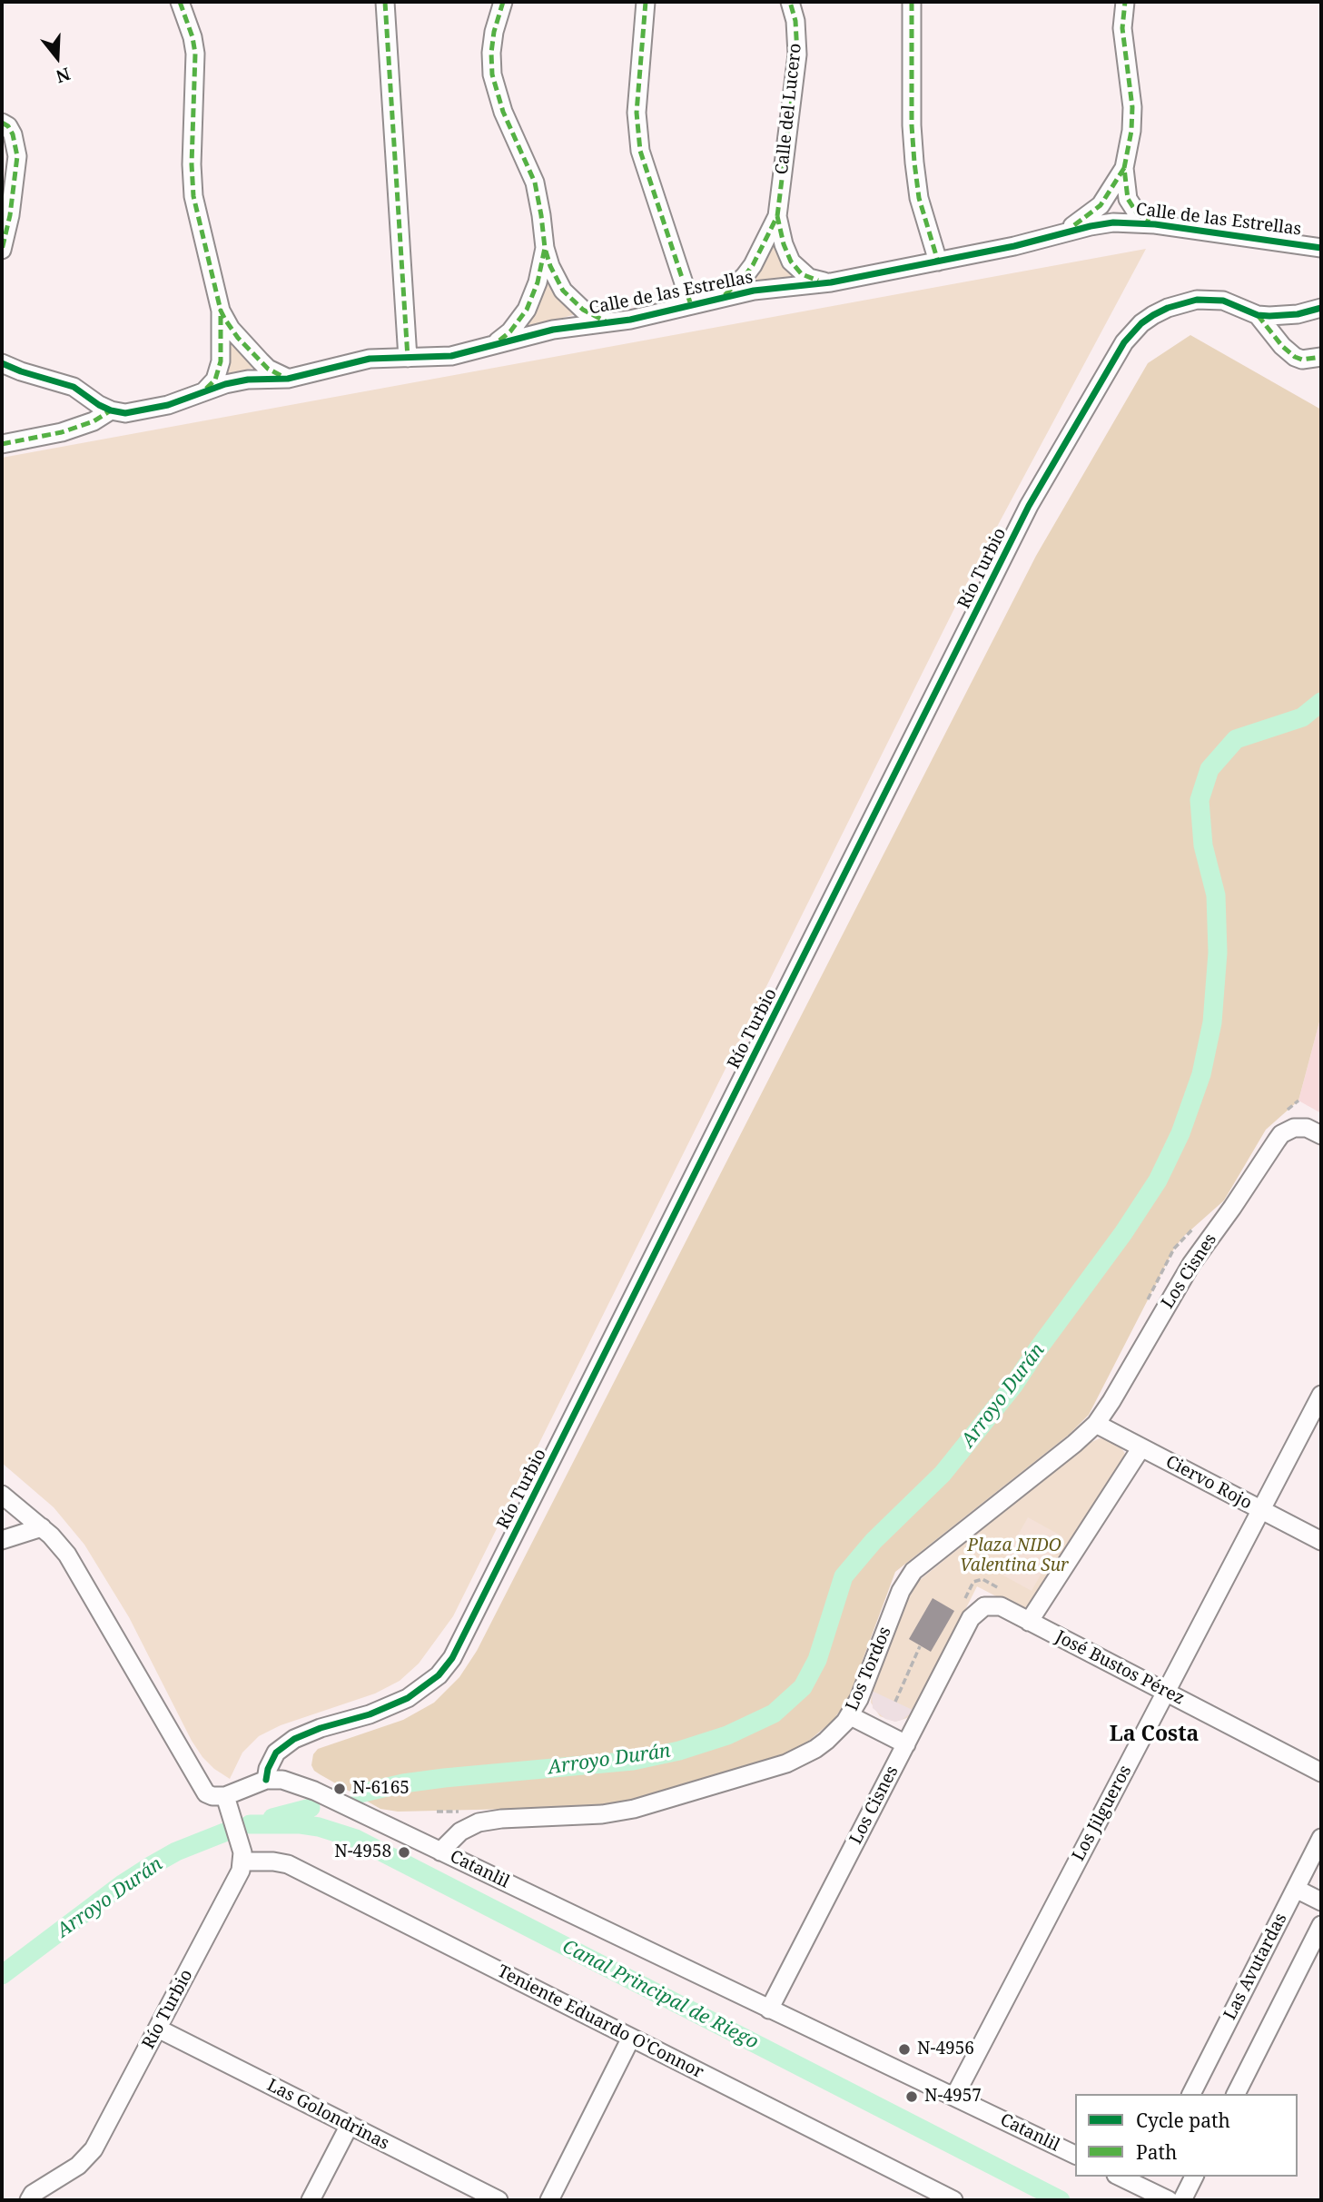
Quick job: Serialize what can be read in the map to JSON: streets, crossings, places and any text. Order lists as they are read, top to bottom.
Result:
{
  "streets": {
    "street": [
      "Calle del Lucero",
      "Calle de las Estrellas",
      "Río Turbio",
      "Los Cisnes",
      "Ciervo Rojo",
      "José Bustos Pérez",
      "Los Tordos",
      "Los Jilgueros",
      "Catanlil",
      "Las Avutardas",
      "Teniente Eduardo O'Connor",
      "Las Golondrinas"
    ]
  },
  "crossings": [
    ["Calle del Lucero", "Calle de las Estrellas"],
    ["Río Turbio", "Catanlil"],
    ["Río Turbio", "Teniente Eduardo O'Connor"],
    ["Río Turbio", "Las Golondrinas"],
    ["Los Cisnes", "Ciervo Rojo"],
    ["Los Cisnes", "José Bustos Pérez"],
    ["Los Cisnes", "Los Tordos"],
    ["Los Cisnes", "Catanlil"],
    ["Ciervo Rojo", "Los Tordos"],
    ["Ciervo Rojo", "Los Jilgueros"],
    ["José Bustos Pérez", "Los Jilgueros"],
    ["Los Tordos", "Catanlil"],
    ["Los Jilgueros", "Catanlil"]
  ],
  "districts": ["La Costa"],
  "water": ["Arroyo Durán", "Canal Principal de Riego"],
  "parks": ["Plaza NIDO Valentina Sur"],
  "places": [
    "N-6165",
    "N-4958",
    "N-4956",
    "N-4957"
  ],
  "legend": ["Cycle path", "Path"],
  "north": "bottom"
}
